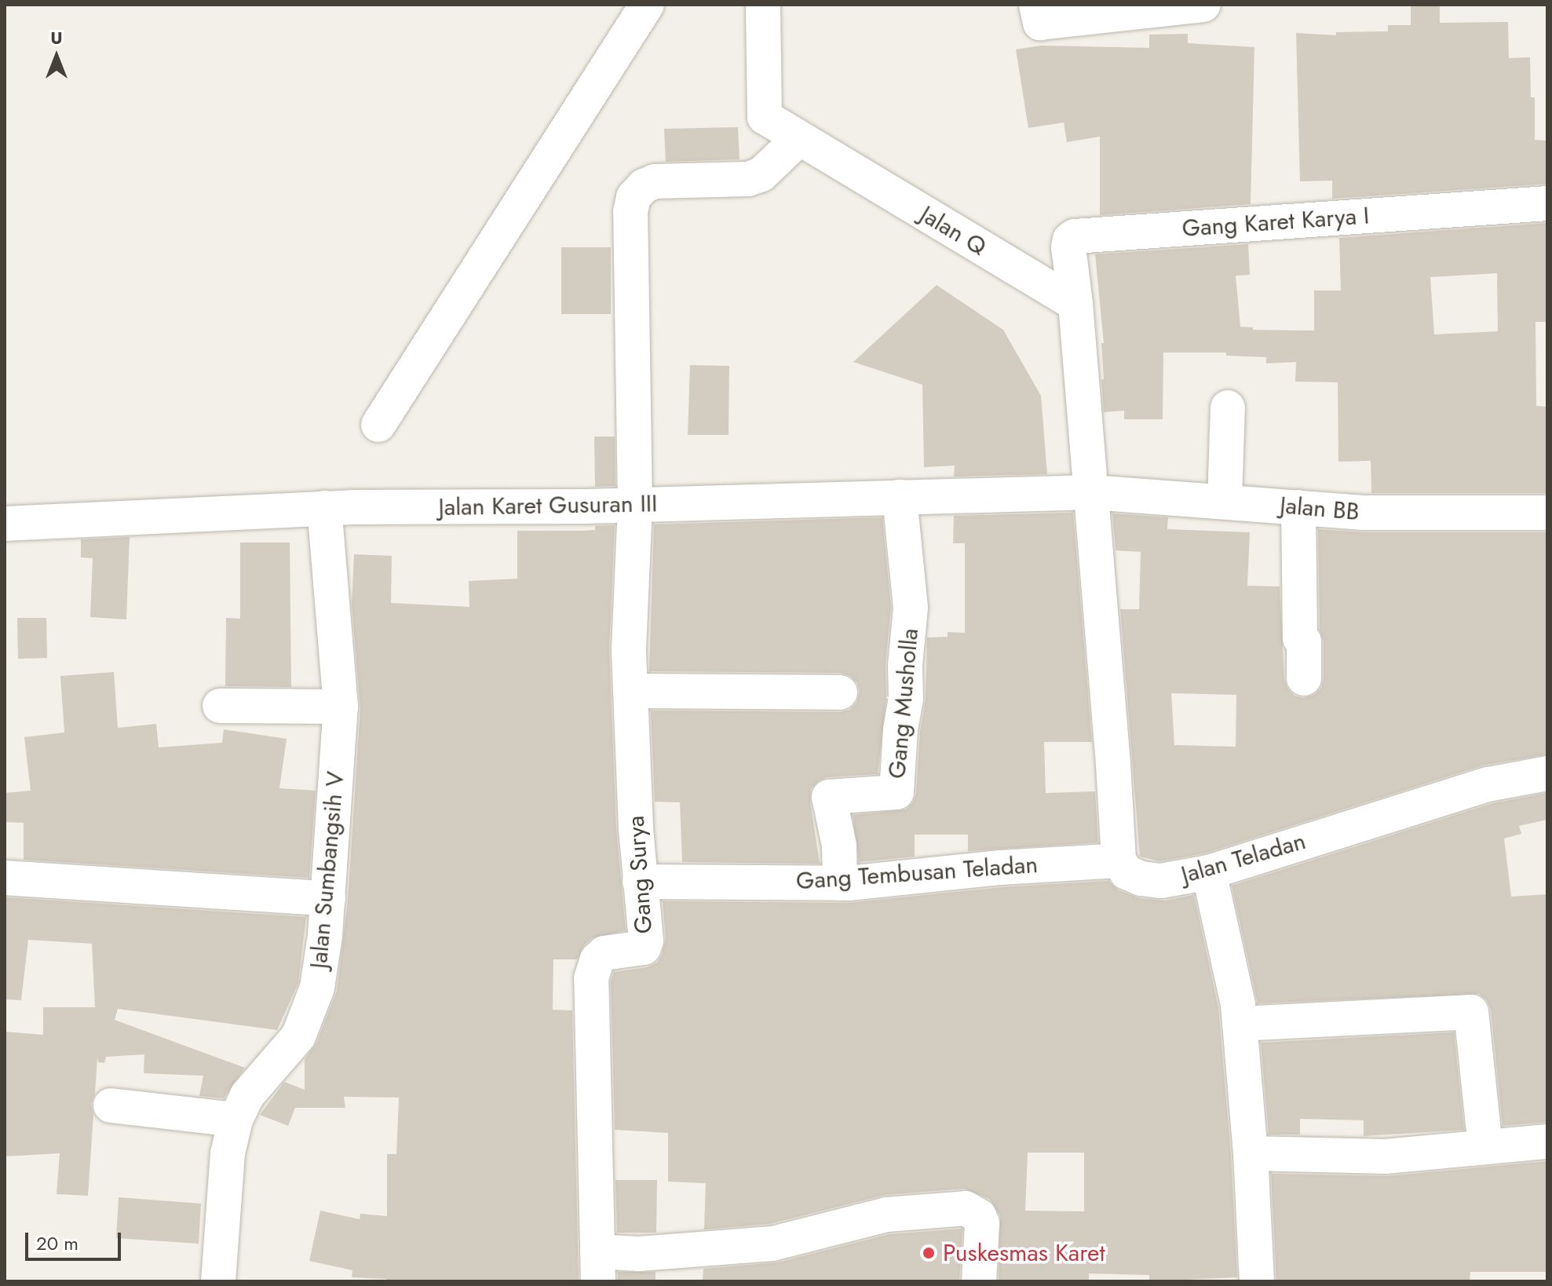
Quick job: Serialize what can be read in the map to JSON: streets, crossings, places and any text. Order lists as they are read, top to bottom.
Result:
{
  "streets": {
    "street": [
      "Gang Karet Karya I",
      "Jalan Q",
      "Jalan Karet Gusuran III",
      "Jalan BB",
      "Gang Musholla",
      "Jalan Teladan",
      "Jalan Sumbangsih V",
      "Gang Tembusan Teladan",
      "Gang Surya"
    ]
  },
  "crossings": [
    ["Gang Karet Karya I", "Jalan Q"],
    ["Jalan Q", "Gang Surya"],
    ["Jalan Karet Gusuran III", "Jalan BB"],
    ["Jalan Karet Gusuran III", "Gang Musholla"],
    ["Jalan Karet Gusuran III", "Jalan Sumbangsih V"],
    ["Jalan Karet Gusuran III", "Gang Surya"],
    ["Gang Musholla", "Gang Tembusan Teladan"],
    ["Jalan Teladan", "Gang Tembusan Teladan"],
    ["Gang Tembusan Teladan", "Gang Surya"]
  ],
  "places": ["Puskesmas Karet"],
  "scale_bar": "20 m",
  "north": "top"
}
